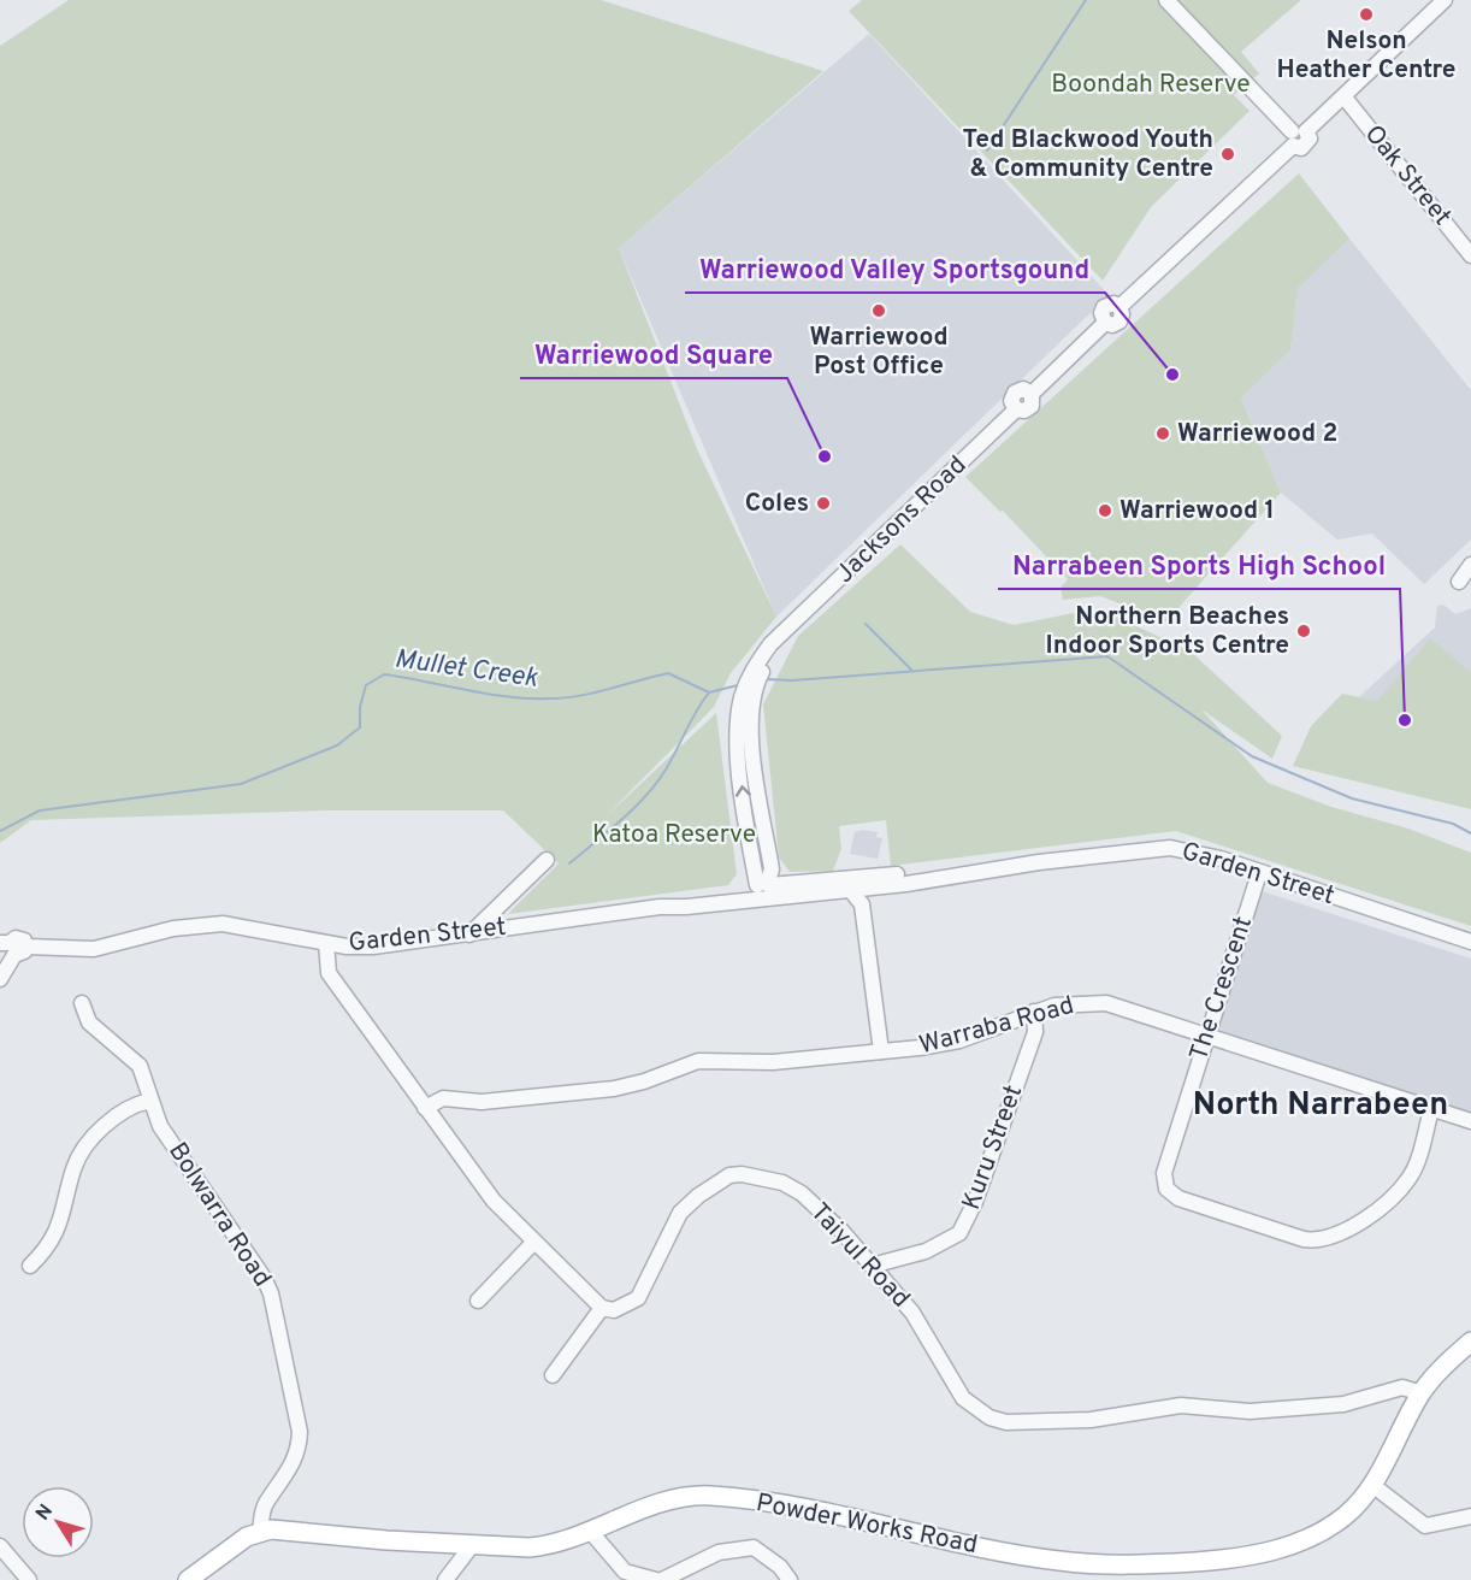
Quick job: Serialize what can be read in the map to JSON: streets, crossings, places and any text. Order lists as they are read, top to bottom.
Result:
{
  "streets": {
    "main road": ["Powder Works Road"],
    "street": [
      "Oak Street",
      "Jacksons Road",
      "Garden Street",
      "The Crescent",
      "Warraba Road",
      "Kuru Street",
      "Bolwarra Road",
      "Taiyul Road"
    ]
  },
  "crossings": [
    ["Jacksons Road", "Garden Street"],
    ["Garden Street", "The Crescent"],
    ["The Crescent", "Warraba Road"],
    ["Warraba Road", "Kuru Street"],
    ["Kuru Street", "Taiyul Road"],
    ["Bolwarra Road", "Powder Works Road"],
    ["Taiyul Road", "Powder Works Road"]
  ],
  "districts": ["North Narrabeen"],
  "water": ["Mullet Creek"],
  "parks": ["Boondah Reserve", "Katoa Reserve"],
  "places": [
    "Nelson Heather Centre",
    "Ted Blackwood Youth & Community Centre",
    "Warriewood Post Office",
    "Warriewood Valley Sportsgound",
    "Warriewood 2",
    "Warriewood Square",
    "Coles",
    "Warriewood 1",
    "Northern Beaches Indoor Sports Centre",
    "Narrabeen Sports High School"
  ],
  "north": "top left"
}
